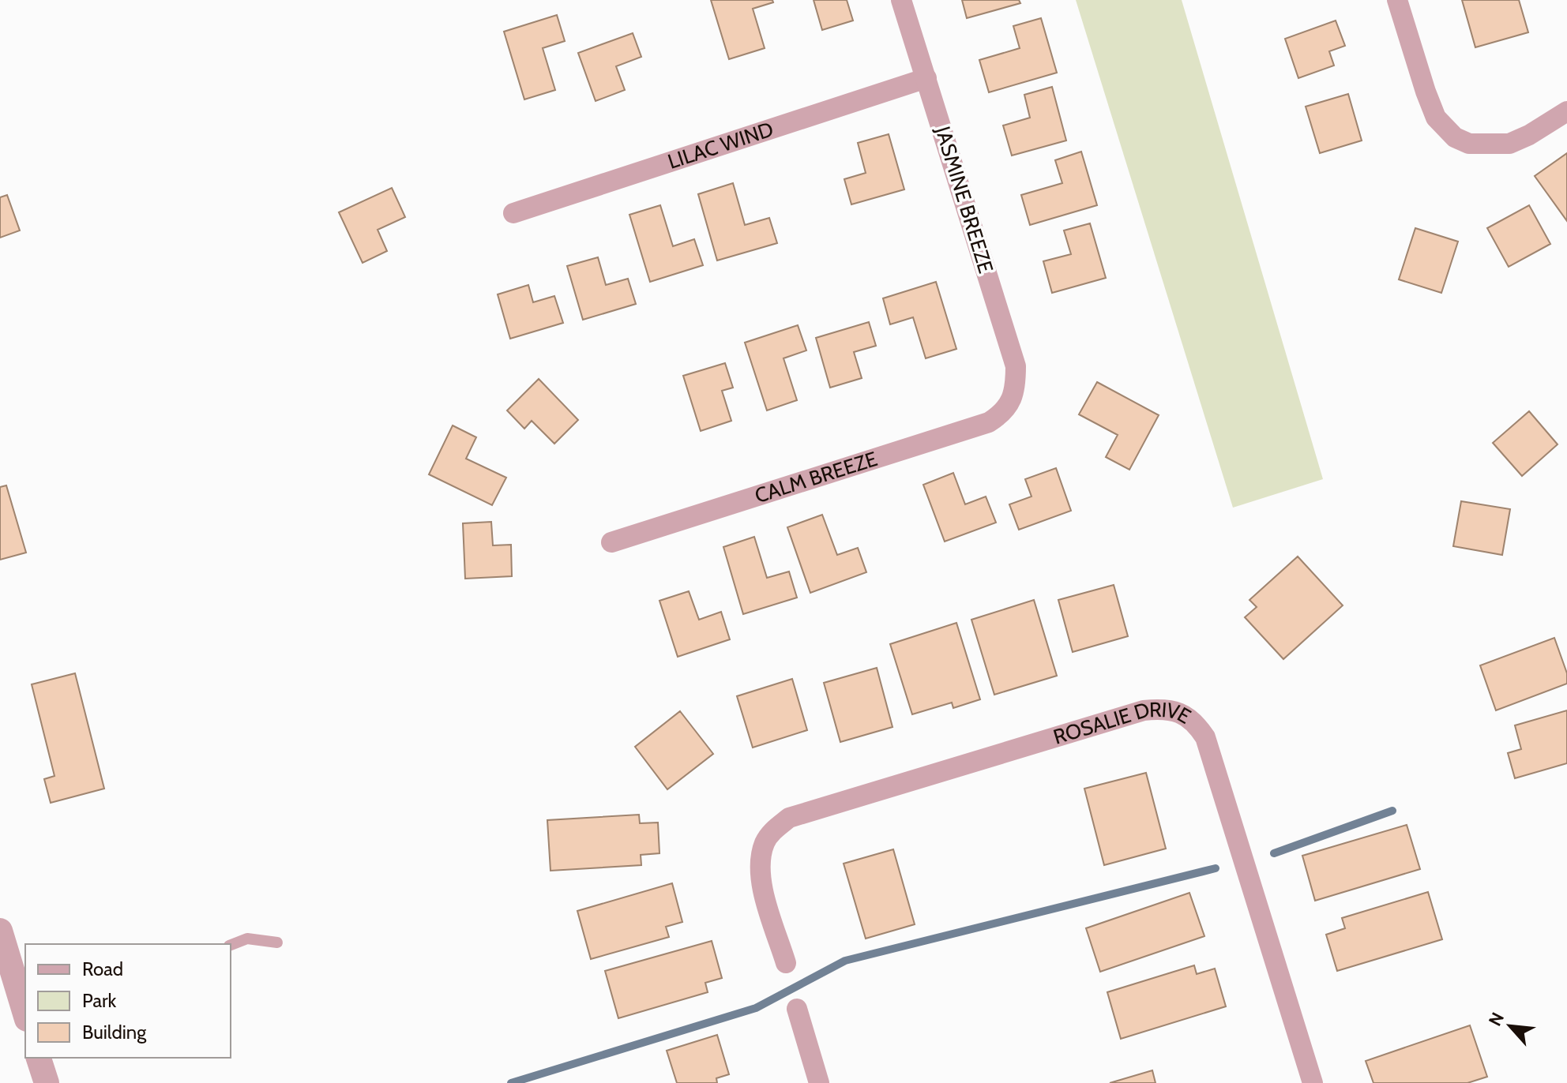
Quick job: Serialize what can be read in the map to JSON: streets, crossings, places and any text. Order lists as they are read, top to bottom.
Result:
{
  "streets": {
    "street": [
      "LILAC WIND",
      "JASMINE BREEZE",
      "CALM BREEZE",
      "ROSALIE DRIVE"
    ]
  },
  "crossings": [
    ["LILAC WIND", "JASMINE BREEZE"],
    ["JASMINE BREEZE", "CALM BREEZE"]
  ],
  "legend": ["Road", "Park", "Building"],
  "north": "top left"
}
